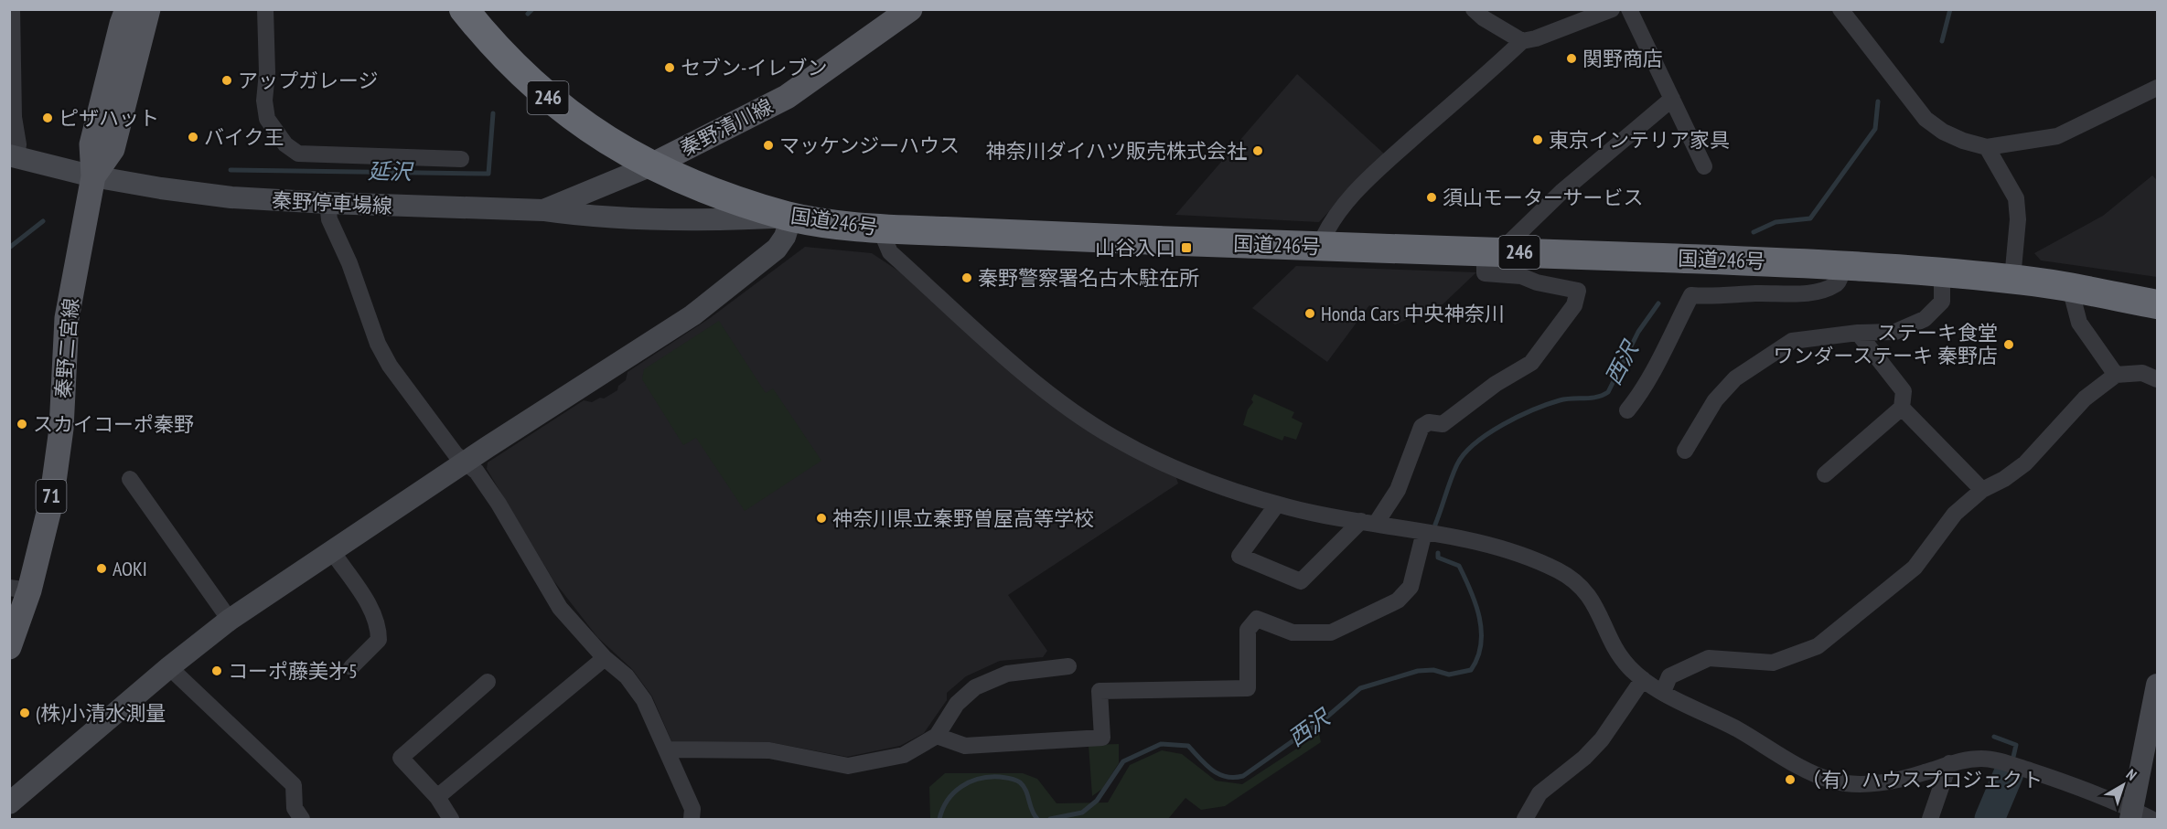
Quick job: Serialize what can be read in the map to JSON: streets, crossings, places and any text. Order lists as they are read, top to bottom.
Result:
{
  "streets": {
    "highway": ["246", "国道246号"],
    "main road": ["秦野清川線", "秦野二宮線", "71"],
    "street": ["秦野停車場線"]
  },
  "crossings": [
    ["秦野清川線", "秦野停車場線"],
    ["秦野清川線", "国道246号"],
    ["秦野停車場線", "国道246号"],
    ["秦野停車場線", "秦野二宮線"],
    ["秦野停車場線", "71"],
    ["秦野二宮線", "71"]
  ],
  "water": ["延沢", "西沢"],
  "places": {
    "other": [
      "関野商店",
      "セブン-イレブン",
      "アップガレージ",
      "ピザハット",
      "バイク王",
      "東京インテリア家具",
      "マッケンジーハウス",
      "神奈川ダイハツ販売株式会社",
      "須山モーターサービス",
      "秦野警察署名古木駐在所",
      "Honda Cars 中央神奈川",
      "ステーキ食堂 ワンダーステーキ 秦野店",
      "スカイコーポ秦野",
      "神奈川県立秦野曽屋高等学校",
      "AOKI",
      "コーポ藤美㐧5",
      "(株)小清水測量",
      "（有）ハウスプロジェクト"
    ],
    "transit": ["山谷入口"]
  },
  "north": "top right"
}
